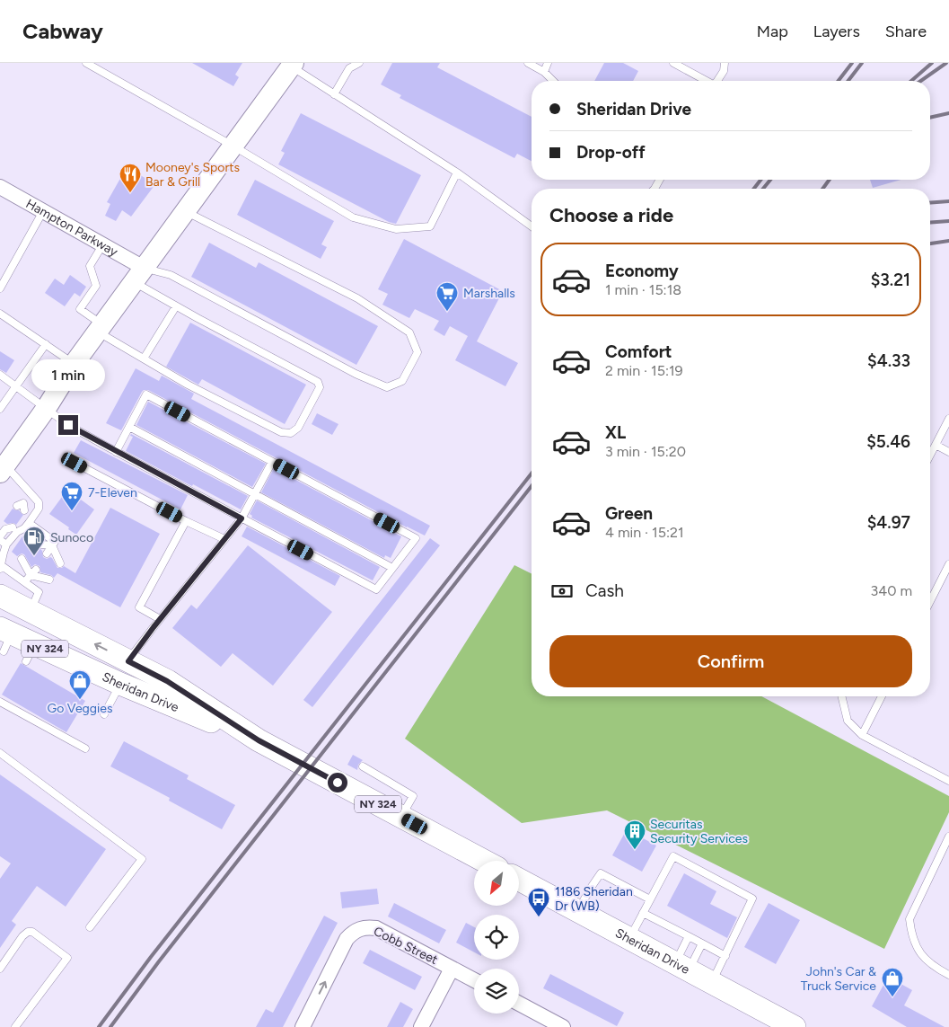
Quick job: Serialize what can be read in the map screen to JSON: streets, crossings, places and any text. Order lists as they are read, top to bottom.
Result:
{
  "streets": {
    "main road": ["NY 324", "Sheridan Drive"],
    "street": ["Hampton Parkway", "Cobb Street"]
  },
  "places": {
    "restaurant": ["Mooney's Sports Bar & Grill"],
    "supermarket": ["Marshalls", "7-Eleven"],
    "fuel station": ["Sunoco"],
    "shop": ["Go Veggies", "John's Car & Truck Service"],
    "building": ["Securitas Security Services"],
    "bus stop": ["1186 Sheridan Dr (WB)"]
  },
  "north": "bottom left",
  "page": {
    "header": "Cabway",
    "nav": ["Map", "Layers", "Share"],
    "banner": ["Sheridan Drive", "Drop-off"],
    "heading": "Choose a ride",
    "list": [
      {
        "name": "Economy",
        "note": "1 min · 15:18",
        "value": "$3.21"
      },
      {
        "name": "Comfort",
        "note": "2 min · 15:19",
        "value": "$4.33"
      },
      {
        "name": "XL",
        "note": "3 min · 15:20",
        "value": "$5.46"
      },
      {
        "name": "Green",
        "note": "4 min · 15:21",
        "value": "$4.97"
      }
    ],
    "bubble": "1 min",
    "pay": ["Cash", "340 m"],
    "buttons": "Confirm"
  }
}
